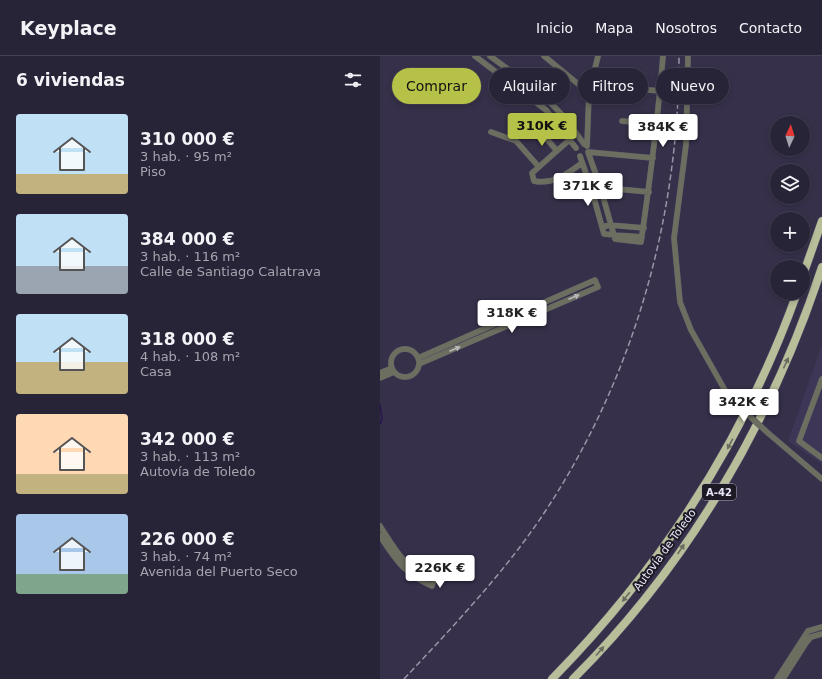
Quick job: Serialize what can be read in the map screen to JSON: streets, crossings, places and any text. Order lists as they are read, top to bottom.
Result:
{
  "streets": {
    "highway": ["A-42", "Autovía de Toledo"]
  },
  "north": "top",
  "page": {
    "header": "Keyplace",
    "nav": [
      "Inicio",
      "Mapa",
      "Nosotros",
      "Contacto"
    ],
    "heading": "6 viviendas",
    "chip": [
      "Comprar",
      "Alquilar",
      "Filtros",
      "Nuevo"
    ],
    "list": [
      {
        "name": "310 000 €",
        "note": "3 hab. · 95 m² · Piso"
      },
      {
        "name": "384 000 €",
        "note": "3 hab. · 116 m² · Calle de Santiago Calatrava"
      },
      {
        "name": "318 000 €",
        "note": "4 hab. · 108 m² · Casa"
      },
      {
        "name": "342 000 €",
        "note": "3 hab. · 113 m² · Autovía de Toledo"
      },
      {
        "name": "226 000 €",
        "note": "3 hab. · 74 m² · Avenida del Puerto Seco"
      }
    ],
    "price": [
      "310K €",
      "384K €",
      "371K €",
      "318K €",
      "342K €",
      "226K €"
    ],
    "map_buttons": ["+", "−"]
  }
}
